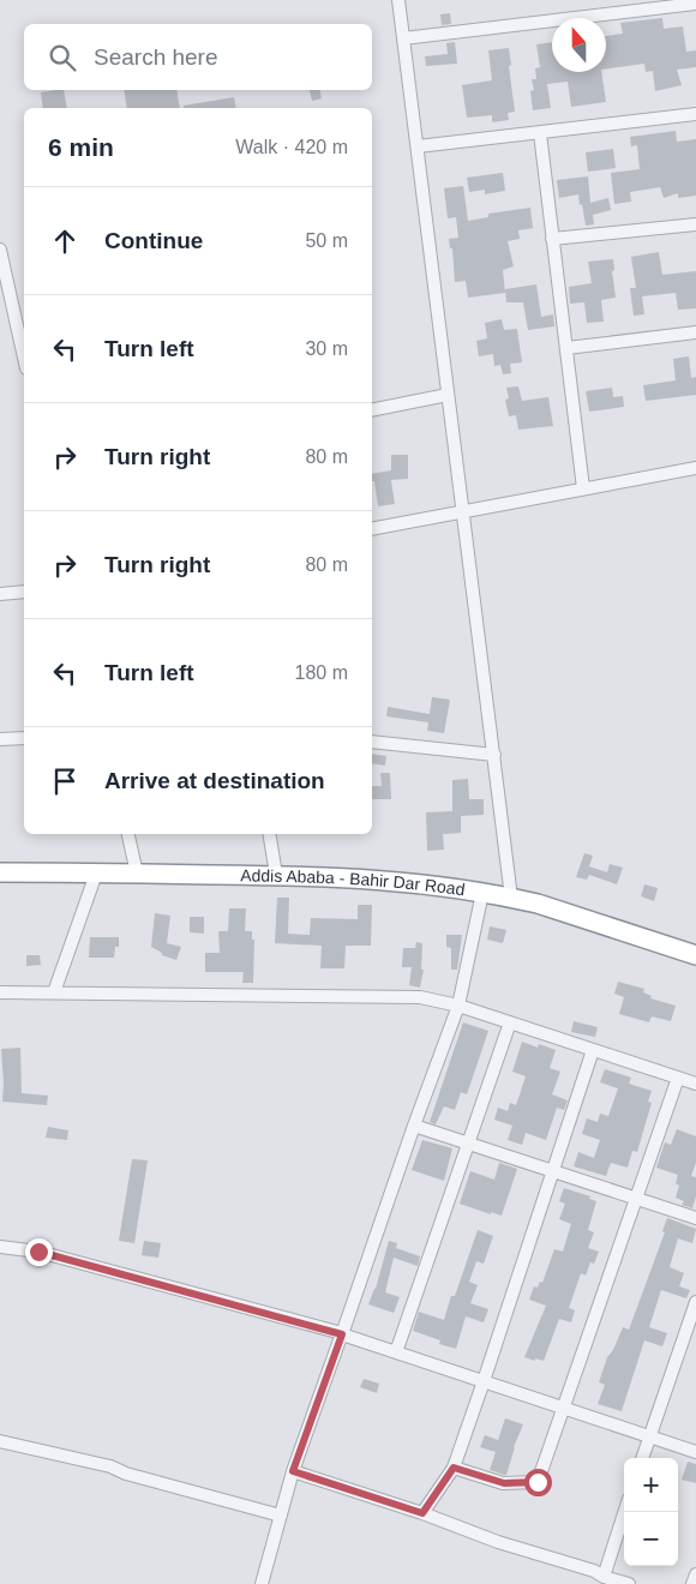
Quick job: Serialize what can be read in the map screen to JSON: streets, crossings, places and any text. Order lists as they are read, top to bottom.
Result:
{
  "streets": {
    "highway": ["Addis Ababa - Bahir Dar Road"]
  },
  "north": "top",
  "page": {
    "search": "Search here",
    "heading": ["6 min", "Walk · 420 m"],
    "list": [
      ["Continue", "50 m"],
      ["Turn left", "30 m"],
      ["Turn right", "80 m"],
      ["Turn right", "80 m"],
      ["Turn left", "180 m"],
      "Arrive at destination"
    ],
    "map_buttons": ["+", "−"]
  }
}
